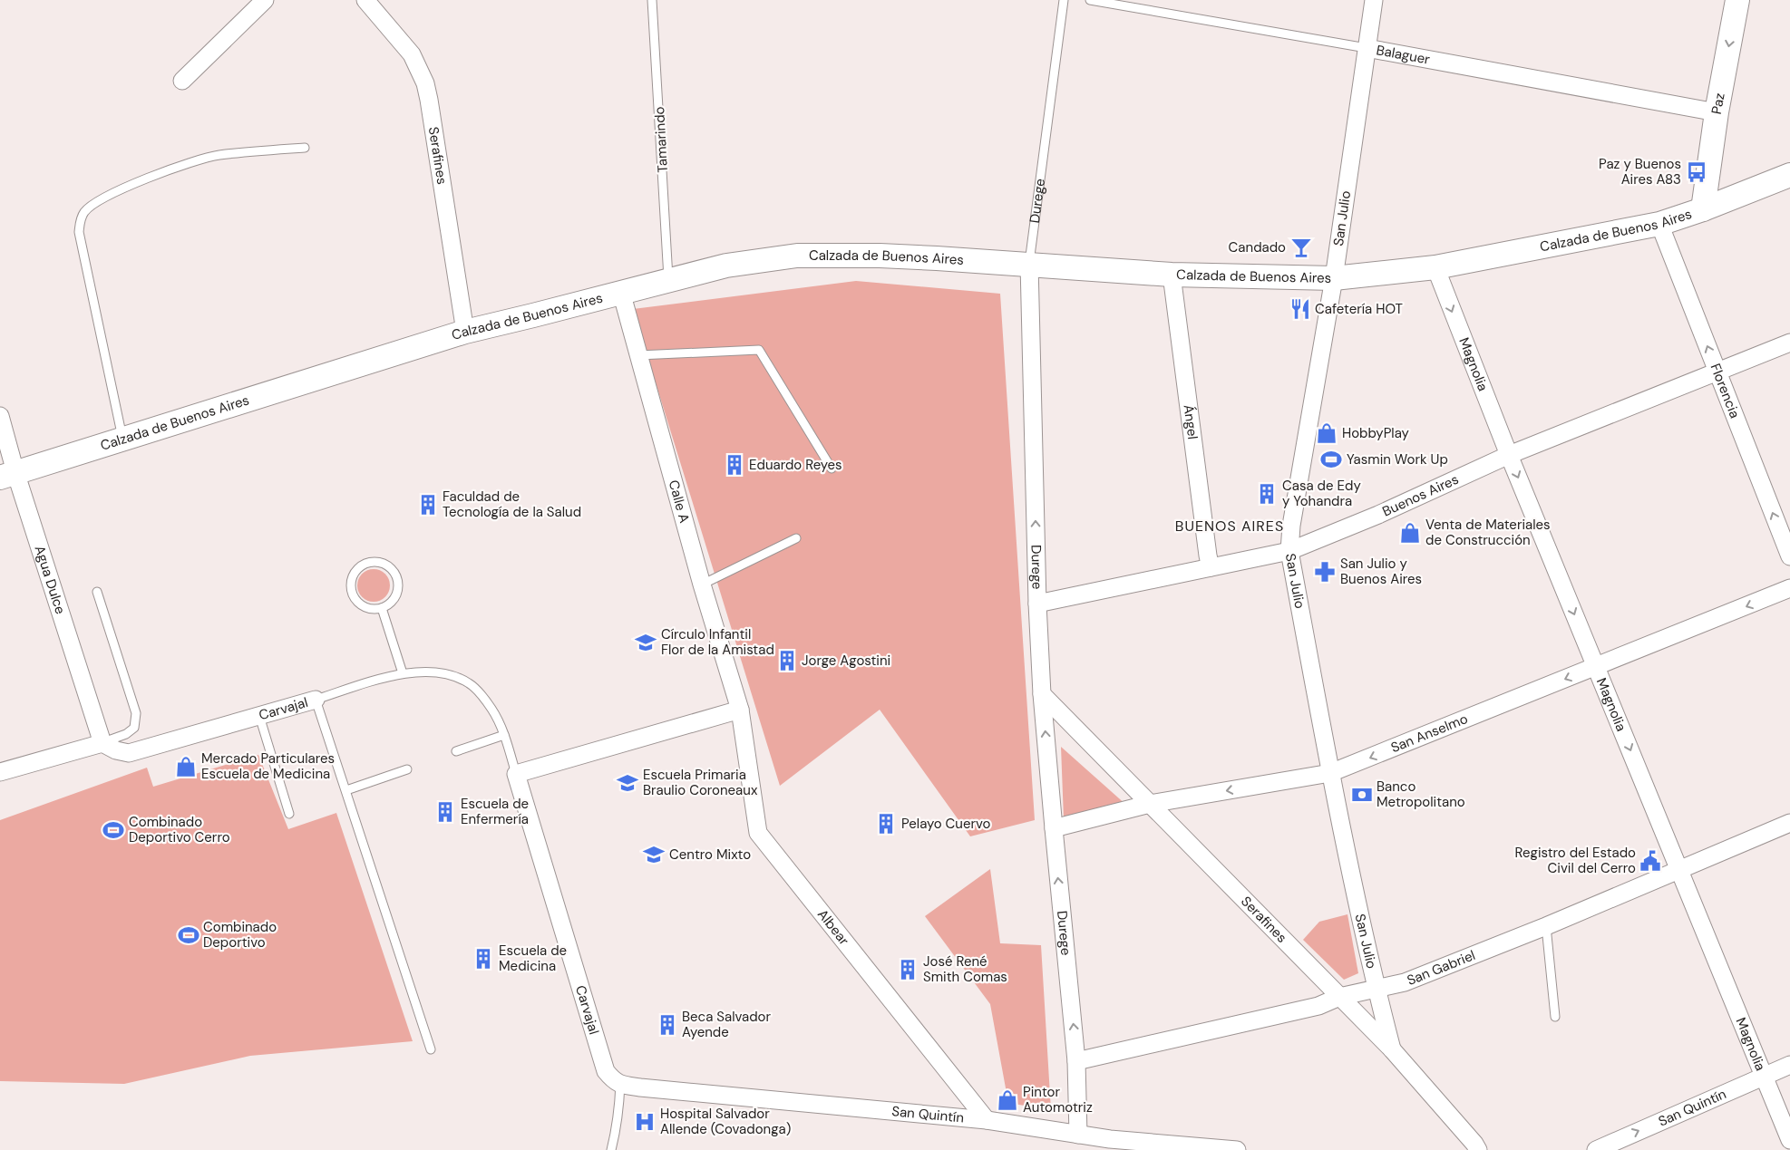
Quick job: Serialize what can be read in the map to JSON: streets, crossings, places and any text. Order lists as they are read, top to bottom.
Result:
{
  "streets": {
    "street": [
      "Balaguer",
      "Paz",
      "Serafines",
      "Durege",
      "San Julio",
      "Calzada de Buenos Aires",
      "Magnolia",
      "Florencia",
      "Ángel",
      "Buenos Aires",
      "Calle A",
      "Agua Dulce",
      "Carvajal",
      "San Anselmo",
      "Albear",
      "San Gabriel",
      "San Quintín"
    ],
    "lane": ["Tamarindo"]
  },
  "crossings": [
    ["Balaguer", "Paz"],
    ["Balaguer", "San Julio"],
    ["Paz", "Calzada de Buenos Aires"],
    ["Tamarindo", "Calzada de Buenos Aires"],
    ["Serafines", "Durege"],
    ["Serafines", "San Julio"],
    ["Serafines", "Calzada de Buenos Aires"],
    ["Serafines", "San Anselmo"],
    ["Serafines", "San Gabriel"],
    ["Durege", "Calzada de Buenos Aires"],
    ["Durege", "Buenos Aires"],
    ["Durege", "San Anselmo"],
    ["Durege", "San Gabriel"],
    ["Durege", "San Quintín"],
    ["San Julio", "Calzada de Buenos Aires"],
    ["San Julio", "Buenos Aires"],
    ["San Julio", "San Anselmo"],
    ["San Julio", "San Gabriel"],
    ["Calzada de Buenos Aires", "Magnolia"],
    ["Calzada de Buenos Aires", "Florencia"],
    ["Calzada de Buenos Aires", "Ángel"],
    ["Calzada de Buenos Aires", "Calle A"],
    ["Calzada de Buenos Aires", "Agua Dulce"],
    ["Magnolia", "Buenos Aires"],
    ["Magnolia", "San Anselmo"],
    ["Magnolia", "San Gabriel"],
    ["Magnolia", "San Quintín"],
    ["Florencia", "Buenos Aires"],
    ["Ángel", "Buenos Aires"],
    ["Calle A", "Albear"],
    ["Agua Dulce", "Carvajal"],
    ["Carvajal", "San Quintín"],
    ["Albear", "San Quintín"]
  ],
  "one_way": [
    "Paz",
    "Durege",
    "Magnolia",
    "Florencia",
    "San Anselmo"
  ],
  "districts": ["BUENOS AIRES"],
  "places": {
    "bus stop": ["Paz y Buenos Aires A83"],
    "bar": ["Candado"],
    "restaurant": ["Cafetería HOT"],
    "shop": [
      "HobbyPlay",
      "Venta de Materiales de Construcción",
      "Mercado Particulares Escuela de Medicina",
      "Pintor Automotriz"
    ],
    "sports": ["Yasmin Work Up", "Combinado Deportivo Cerro", "Combinado Deportivo"],
    "building": [
      "Eduardo Reyes",
      "Casa de Edy y Yohandra",
      "Faculdad de Tecnología de la Salud",
      "Jorge Agostini",
      "Escuela de Enfermería",
      "Pelayo Cuervo",
      "Escuela de Medicina",
      "José René Smith Comas",
      "Beca Salvador Ayende"
    ],
    "pharmacy": ["San Julio y Buenos Aires"],
    "school or university": ["Círculo Infantil Flor de la Amistad", "Escuela Primaria Braulio Coroneaux", "Centro Mixto"],
    "bank": ["Banco Metropolitano"],
    "public building": ["Registro del Estado Civil del Cerro"],
    "hospital": ["Hospital Salvador Allende (Covadonga)"]
  }
}
